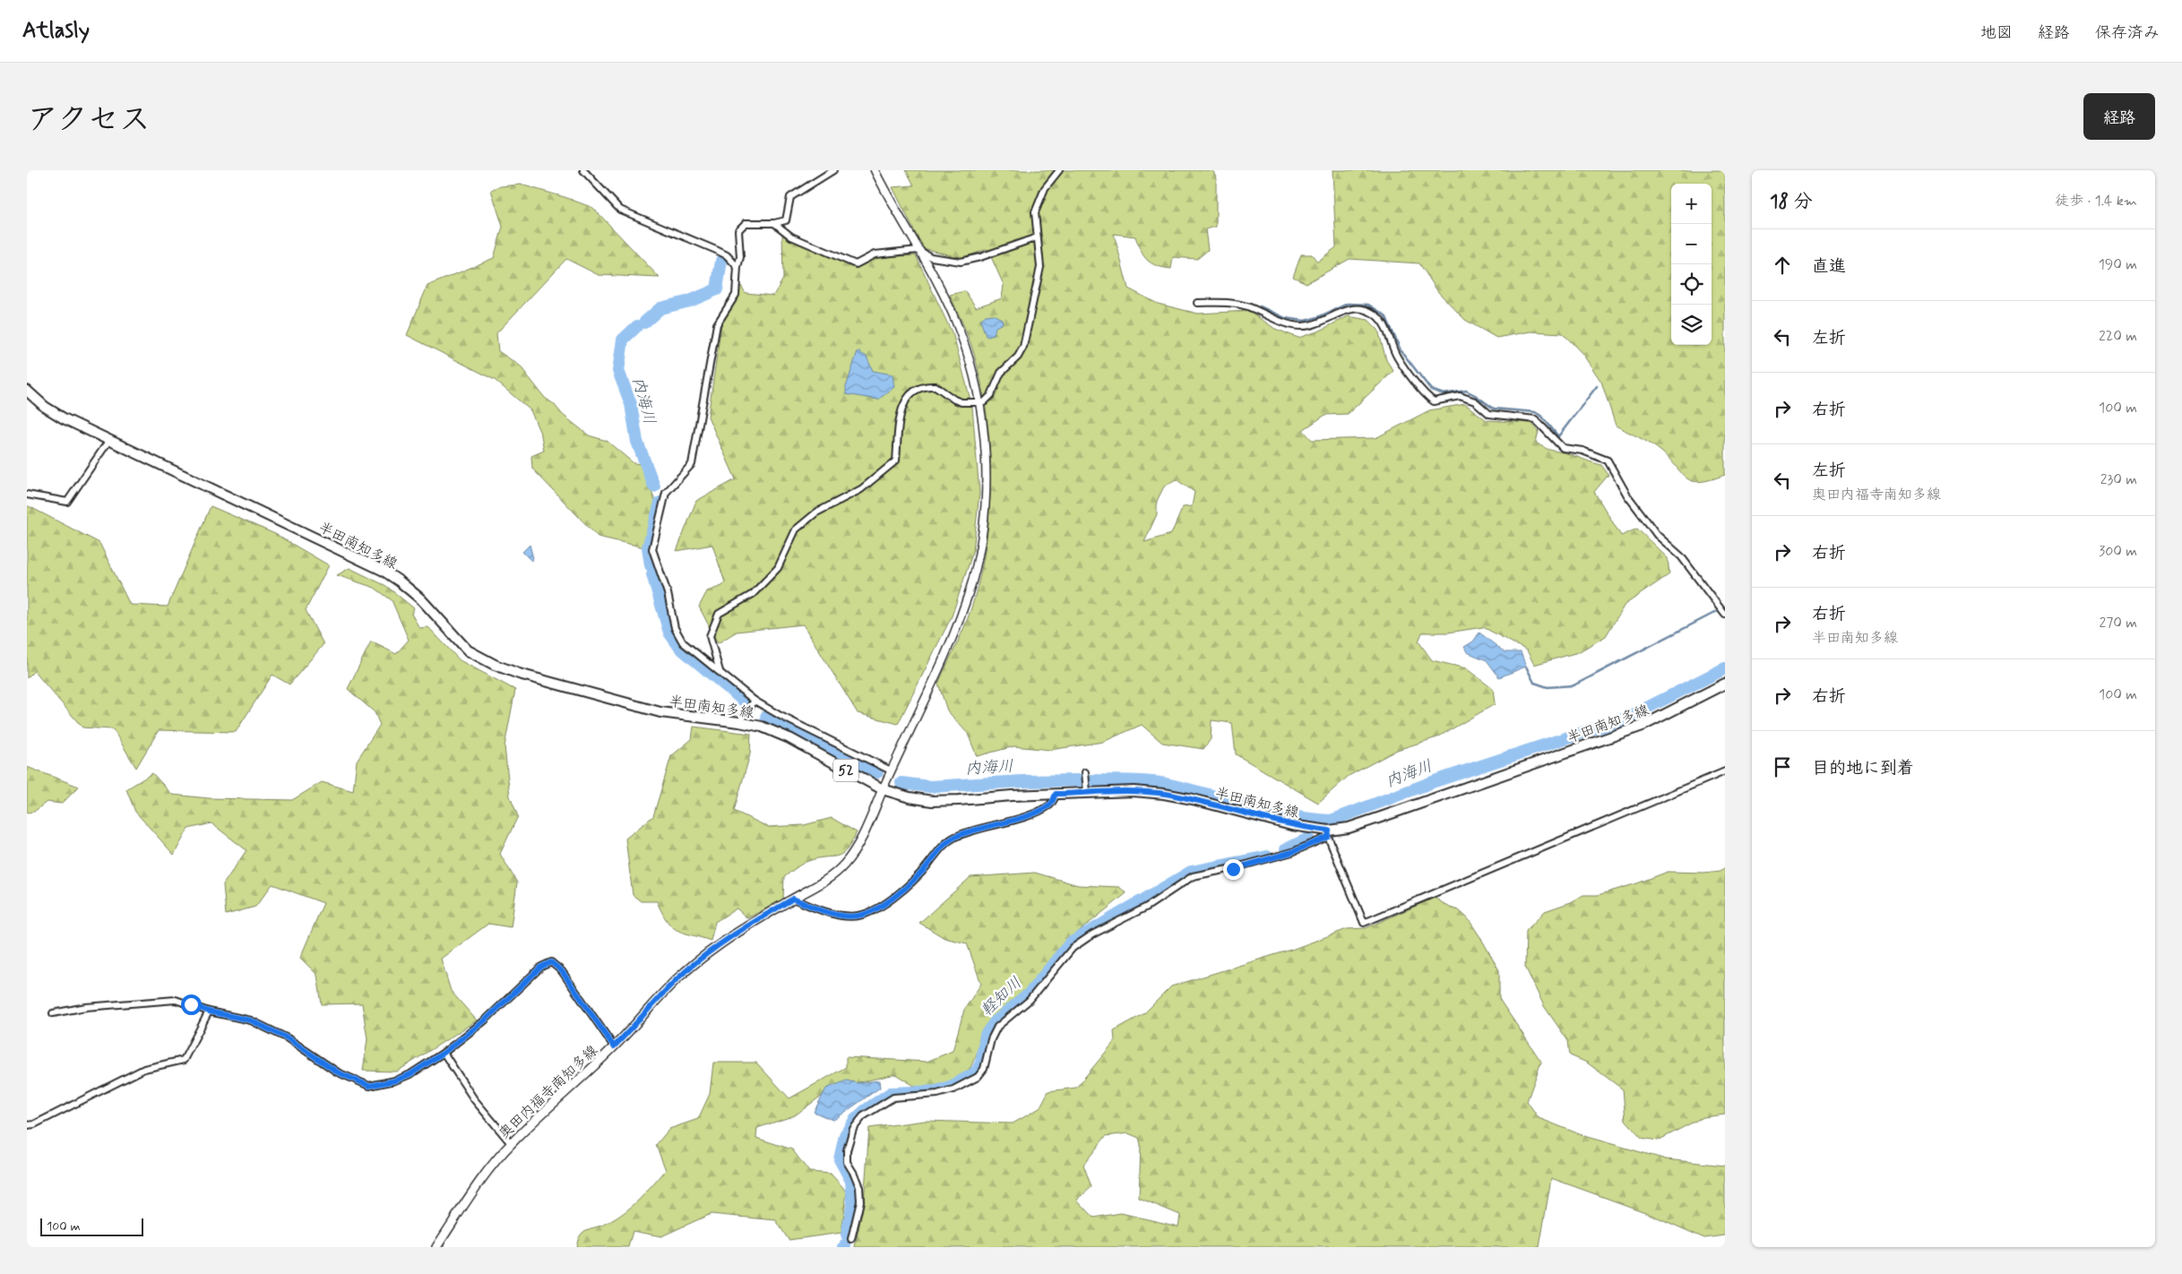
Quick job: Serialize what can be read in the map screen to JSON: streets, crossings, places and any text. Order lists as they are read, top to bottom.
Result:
{
  "streets": {
    "main road": ["半田南知多線", "52", "奥田内福寺南知多線"]
  },
  "crossings": [
    ["半田南知多線", "奥田内福寺南知多線"]
  ],
  "water": ["内海川", "軽知川"],
  "scale_bar": "100 m",
  "page": {
    "header": "Atlasly",
    "nav": ["地図", "経路", "保存済み"],
    "title": "アクセス",
    "buttons": "経路",
    "heading": ["18 分", "徒歩 · 1.4 km"],
    "map_buttons": ["+", "−"],
    "list": [
      ["直進", "190 m"],
      ["左折", "220 m"],
      ["右折", "100 m"],
      ["左折", "奥田内福寺南知多線", "230 m"],
      ["右折", "300 m"],
      ["右折", "半田南知多線", "270 m"],
      ["右折", "100 m"],
      "目的地に到着"
    ],
    "scale": "100 m"
  }
}
